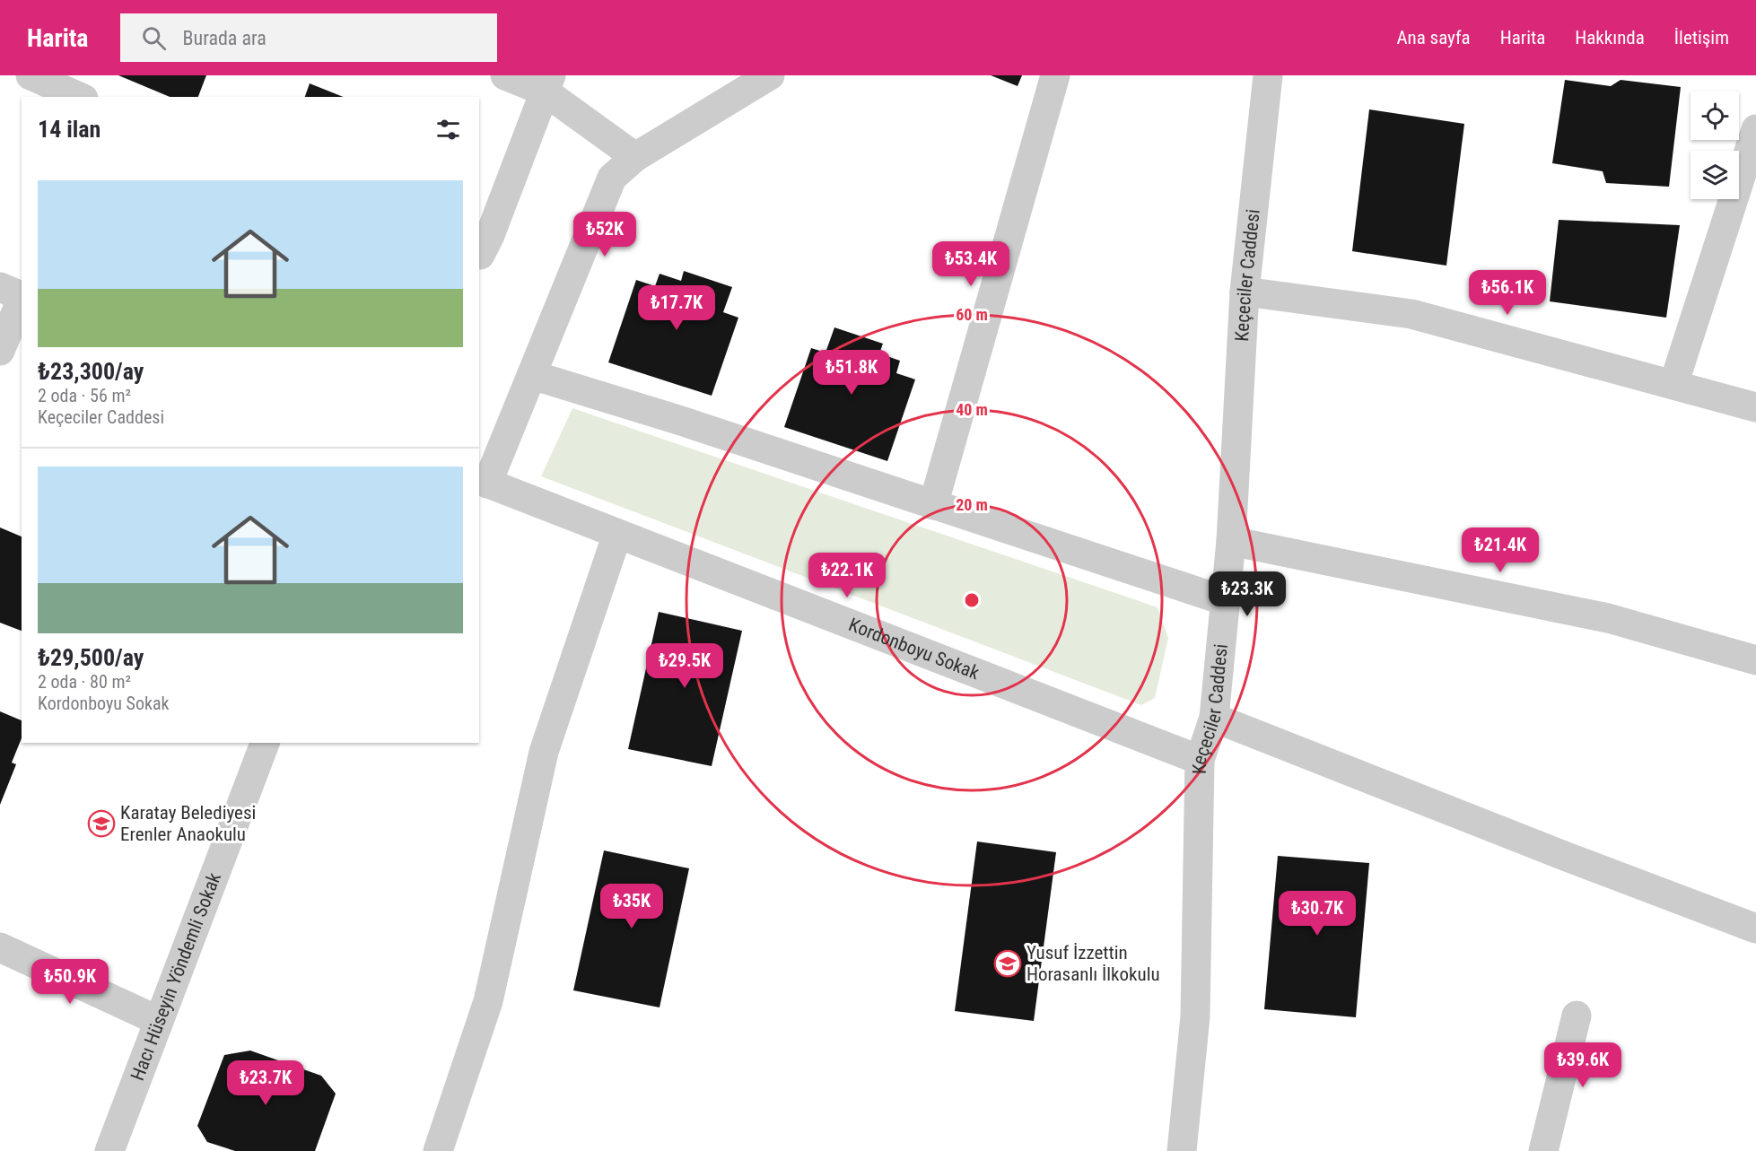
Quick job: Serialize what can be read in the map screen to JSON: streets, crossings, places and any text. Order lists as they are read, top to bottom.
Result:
{
  "streets": {
    "street": ["Keçeciler Caddesi", "Kordonboyu Sokak", "Hacı Hüseyin Yöndemli Sokak"]
  },
  "crossings": [
    ["Keçeciler Caddesi", "Kordonboyu Sokak"]
  ],
  "places": {
    "school or university": ["Karatay Belediyesi Erenler Anaokulu", "Yusuf İzzettin Horasanlı İlkokulu"]
  },
  "page": {
    "header": "Harita",
    "search": "Burada ara",
    "nav": [
      "Ana sayfa",
      "Harita",
      "Hakkında",
      "İletişim"
    ],
    "heading": "14 ilan",
    "list": [
      {
        "name": "₺23,300/ay",
        "note": "2 oda · 56 m² · Keçeciler Caddesi"
      },
      {
        "name": "₺29,500/ay",
        "note": "2 oda · 80 m² · Kordonboyu Sokak"
      }
    ],
    "price": [
      "₺52K",
      "₺53.4K",
      "₺56.1K",
      "₺17.7K",
      "₺51.8K",
      "₺21.4K",
      "₺22.1K",
      "₺23.3K",
      "₺29.5K",
      "₺35K",
      "₺30.7K",
      "₺50.9K",
      "₺39.6K",
      "₺23.7K"
    ]
  },
  "rings": ["60 m", "40 m", "20 m"]
}
